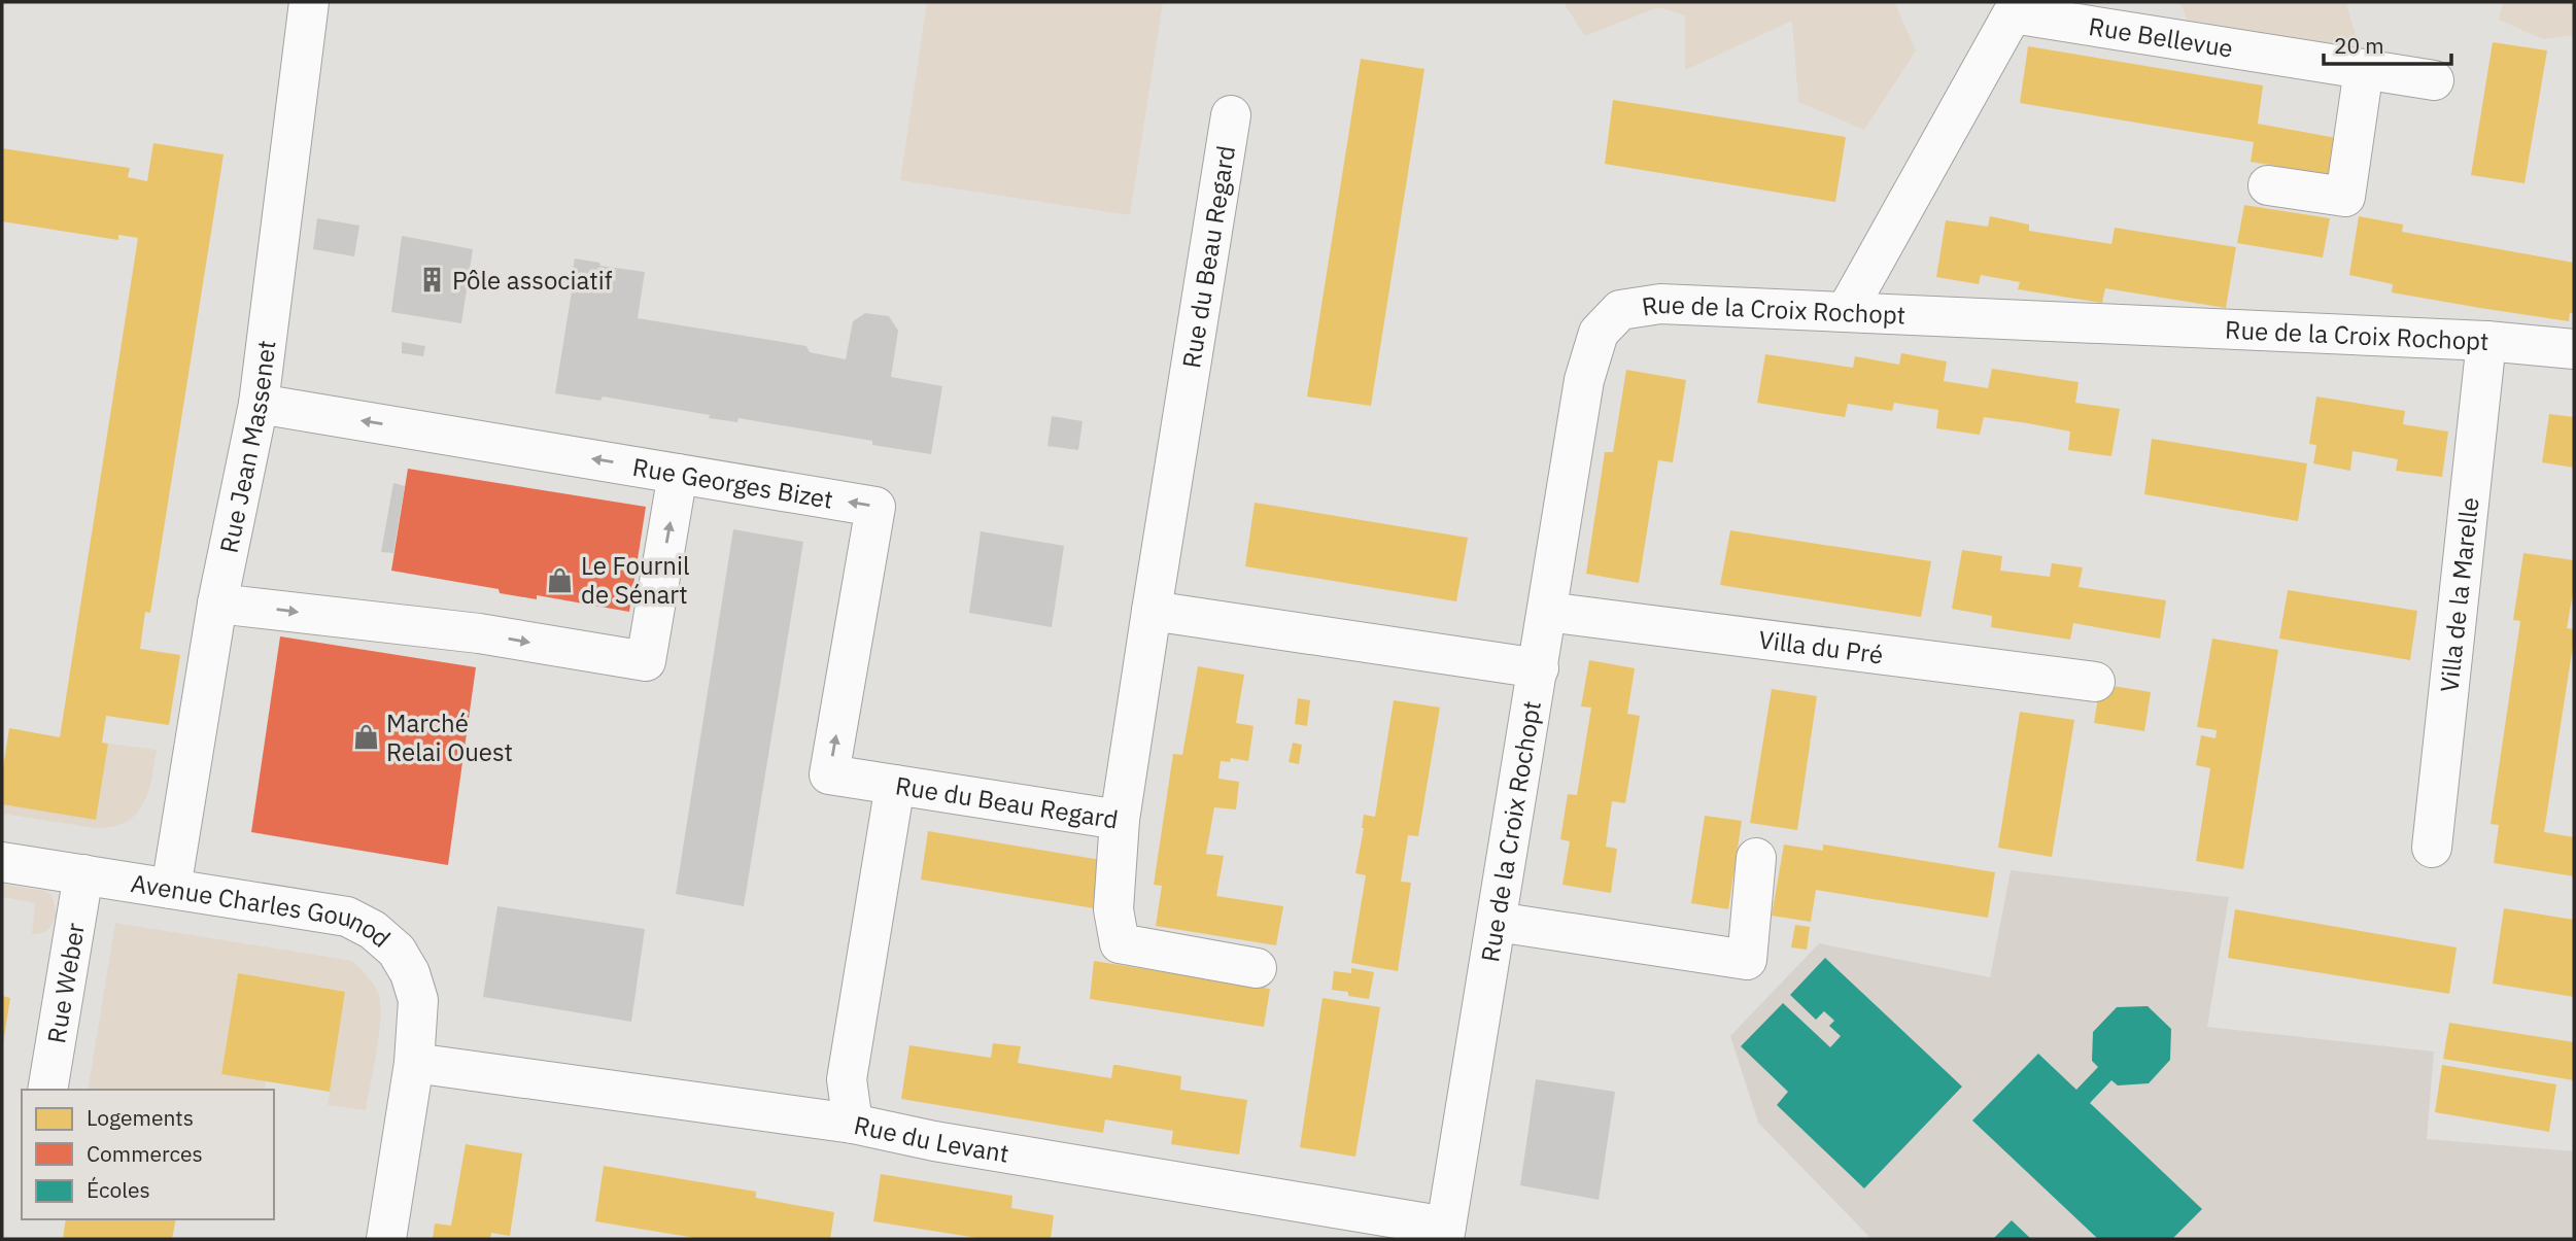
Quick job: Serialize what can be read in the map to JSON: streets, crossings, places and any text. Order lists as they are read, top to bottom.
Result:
{
  "streets": {
    "street": [
      "Rue Bellevue",
      "Rue du Beau Regard",
      "Rue de la Croix Rochopt",
      "Rue Jean Massenet",
      "Rue Georges Bizet",
      "Villa de la Marelle",
      "Villa du Pré",
      "Avenue Charles Gounod",
      "Rue Weber",
      "Rue du Levant"
    ]
  },
  "crossings": [
    ["Rue Bellevue", "Rue de la Croix Rochopt"],
    ["Rue du Beau Regard", "Rue Georges Bizet"],
    ["Rue du Beau Regard", "Rue du Levant"],
    ["Rue de la Croix Rochopt", "Villa de la Marelle"],
    ["Rue de la Croix Rochopt", "Villa du Pré"],
    ["Rue de la Croix Rochopt", "Rue du Levant"],
    ["Rue Jean Massenet", "Rue Georges Bizet"],
    ["Rue Jean Massenet", "Avenue Charles Gounod"],
    ["Avenue Charles Gounod", "Rue Weber"],
    ["Avenue Charles Gounod", "Rue du Levant"]
  ],
  "places": {
    "building": ["Pôle associatif"],
    "shop": ["Le Fournil de Sénart", "Marché Relai Ouest"]
  },
  "legend": ["Logements", "Commerces", "Écoles"],
  "scale_bar": "20 m"
}
